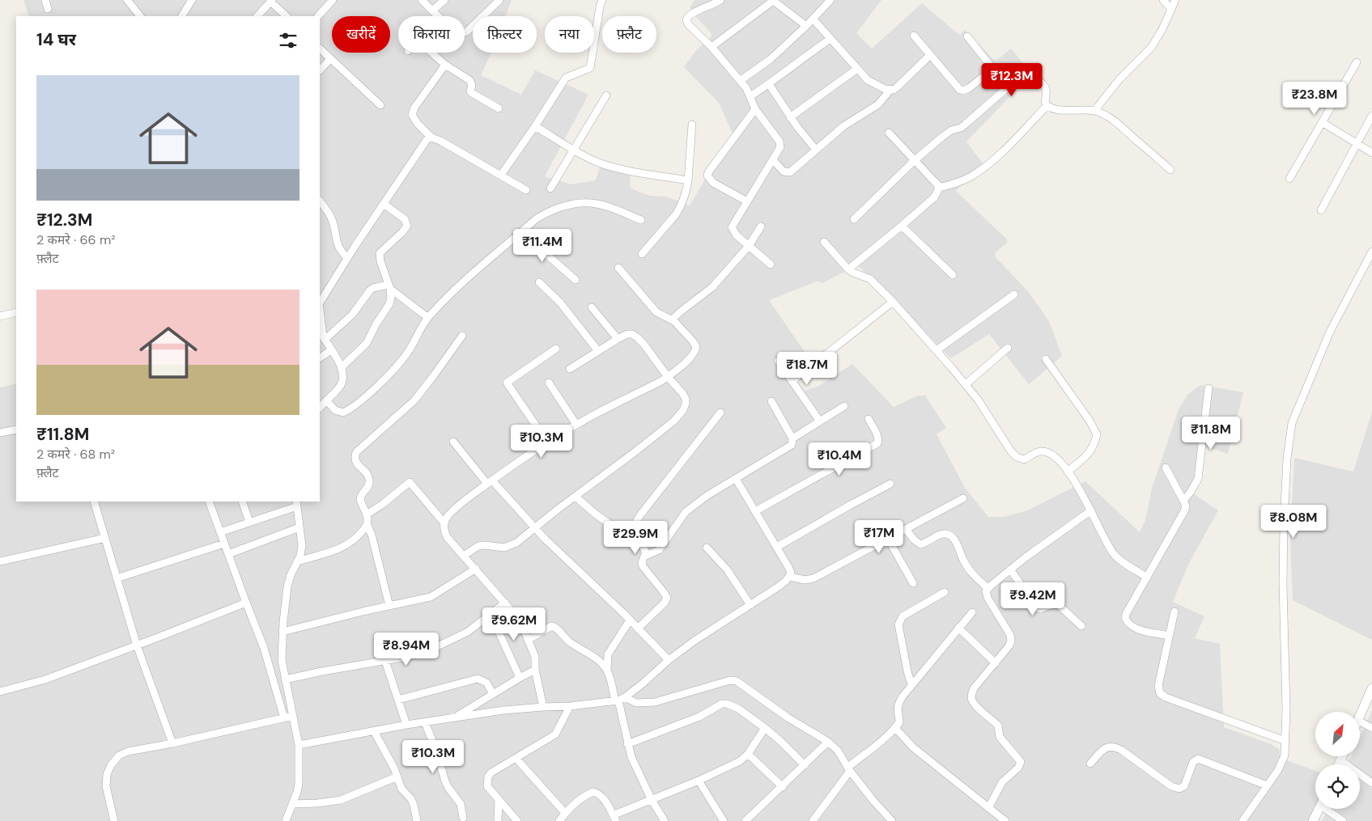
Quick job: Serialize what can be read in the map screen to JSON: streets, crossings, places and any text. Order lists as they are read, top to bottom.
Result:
{
  "north": "top right",
  "page": {
    "chip": [
      "खरीदें",
      "किराया",
      "फ़िल्टर",
      "नया",
      "फ़्लैट"
    ],
    "heading": "14 घर",
    "price": [
      "₹12.3M",
      "₹23.8M",
      "₹11.4M",
      "₹18.7M",
      "₹11.8M",
      "₹10.3M",
      "₹10.4M",
      "₹8.08M",
      "₹17M",
      "₹29.9M",
      "₹9.42M",
      "₹9.62M",
      "₹8.94M",
      "₹10.3M"
    ],
    "list": [
      {
        "name": "₹12.3M",
        "note": "2 कमरे · 66 m² · फ़्लैट"
      },
      {
        "name": "₹11.8M",
        "note": "2 कमरे · 68 m² · फ़्लैट"
      }
    ]
  }
}
